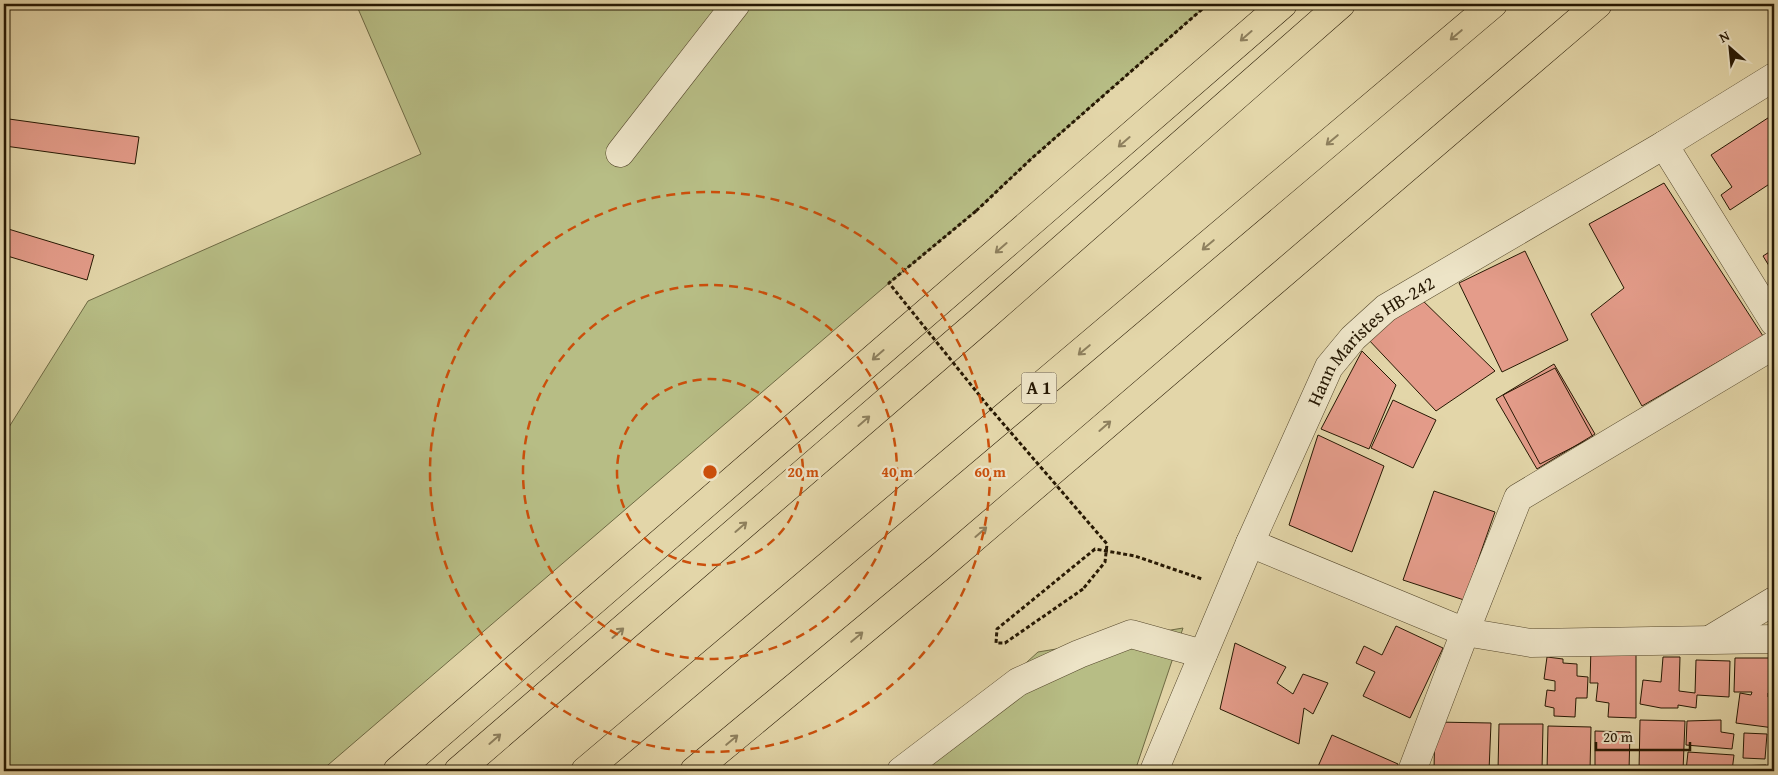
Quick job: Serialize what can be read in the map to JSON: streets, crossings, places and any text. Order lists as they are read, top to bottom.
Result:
{
  "streets": {
    "highway": ["A 1"],
    "street": ["Hann Maristes HB-242"]
  },
  "scale_bar": "20 m",
  "north": "top left",
  "rings": ["20 m", "40 m", "60 m"]
}
